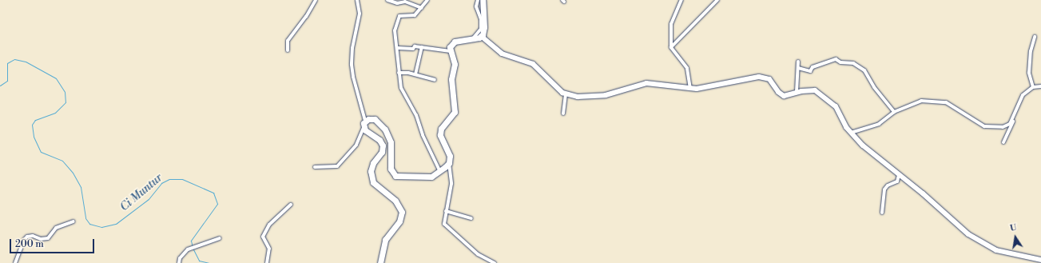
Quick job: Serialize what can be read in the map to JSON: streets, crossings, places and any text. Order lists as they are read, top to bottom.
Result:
{
  "water": ["Ci Muntur"],
  "scale_bar": "200 m",
  "north": "top"
}
